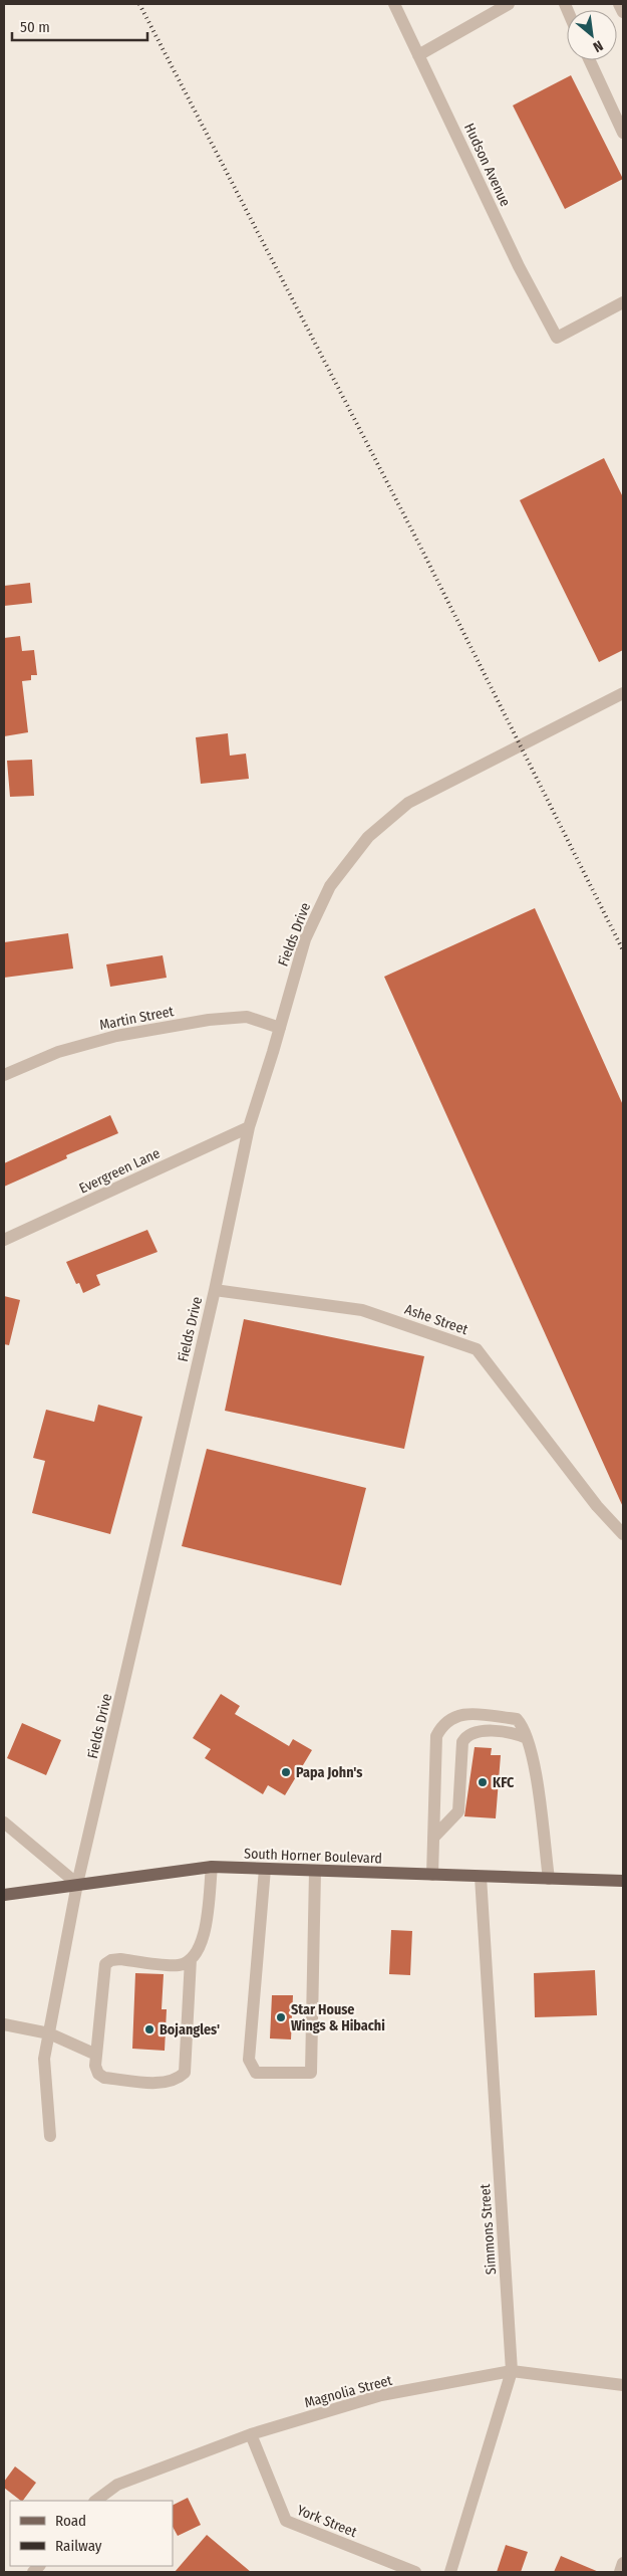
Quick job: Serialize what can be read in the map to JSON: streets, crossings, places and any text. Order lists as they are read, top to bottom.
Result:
{
  "streets": {
    "main road": ["South Horner Boulevard"],
    "street": [
      "Hudson Avenue",
      "Fields Drive",
      "Martin Street",
      "Evergreen Lane",
      "Ashe Street",
      "Simmons Street",
      "Magnolia Street",
      "York Street"
    ]
  },
  "crossings": [
    ["Fields Drive", "Martin Street"],
    ["Fields Drive", "Evergreen Lane"],
    ["Fields Drive", "Ashe Street"],
    ["Fields Drive", "South Horner Boulevard"],
    ["South Horner Boulevard", "Simmons Street"],
    ["Simmons Street", "Magnolia Street"],
    ["Magnolia Street", "York Street"]
  ],
  "places": [
    "Papa John's",
    "KFC",
    "Star House Wings & Hibachi",
    "Bojangles'"
  ],
  "legend": ["Road", "Railway"],
  "scale_bar": "50 m",
  "north": "bottom right"
}
